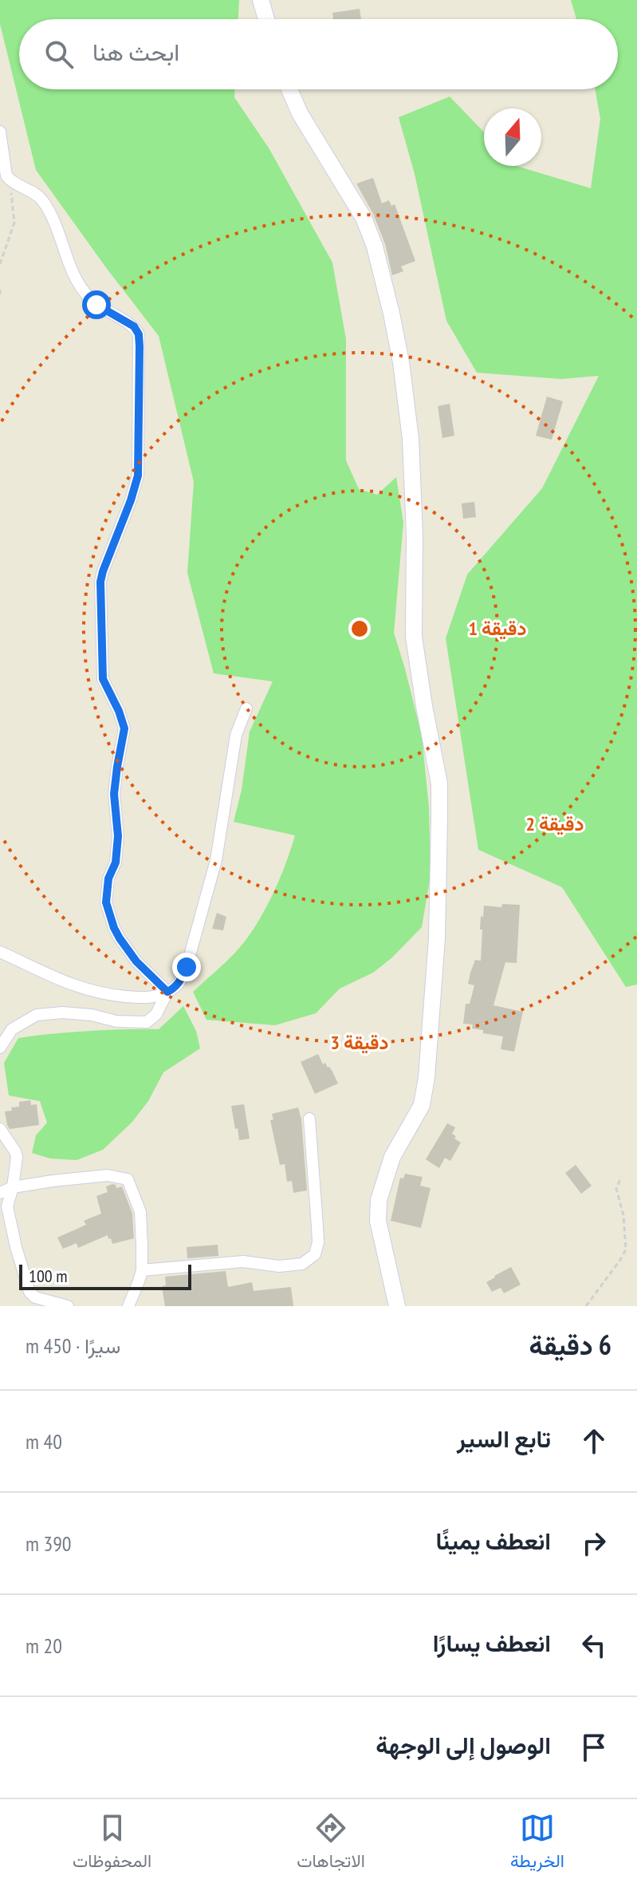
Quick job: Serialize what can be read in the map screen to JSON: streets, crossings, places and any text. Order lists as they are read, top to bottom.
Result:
{
  "scale_bar": "100 m",
  "north": "top",
  "page": {
    "search": "ابحث هنا",
    "scale": "100 m",
    "heading": ["6 دقيقة", "سيرًا · 450 m"],
    "list": [
      ["تابع السير", "40 m"],
      ["انعطف يمينًا", "390 m"],
      ["انعطف يسارًا", "20 m"],
      "الوصول إلى الوجهة"
    ],
    "nav": ["الخريطة", "الاتجاهات", "المحفوظات"]
  },
  "rings": ["1 دقيقة", "2 دقيقة", "3 دقيقة"]
}
